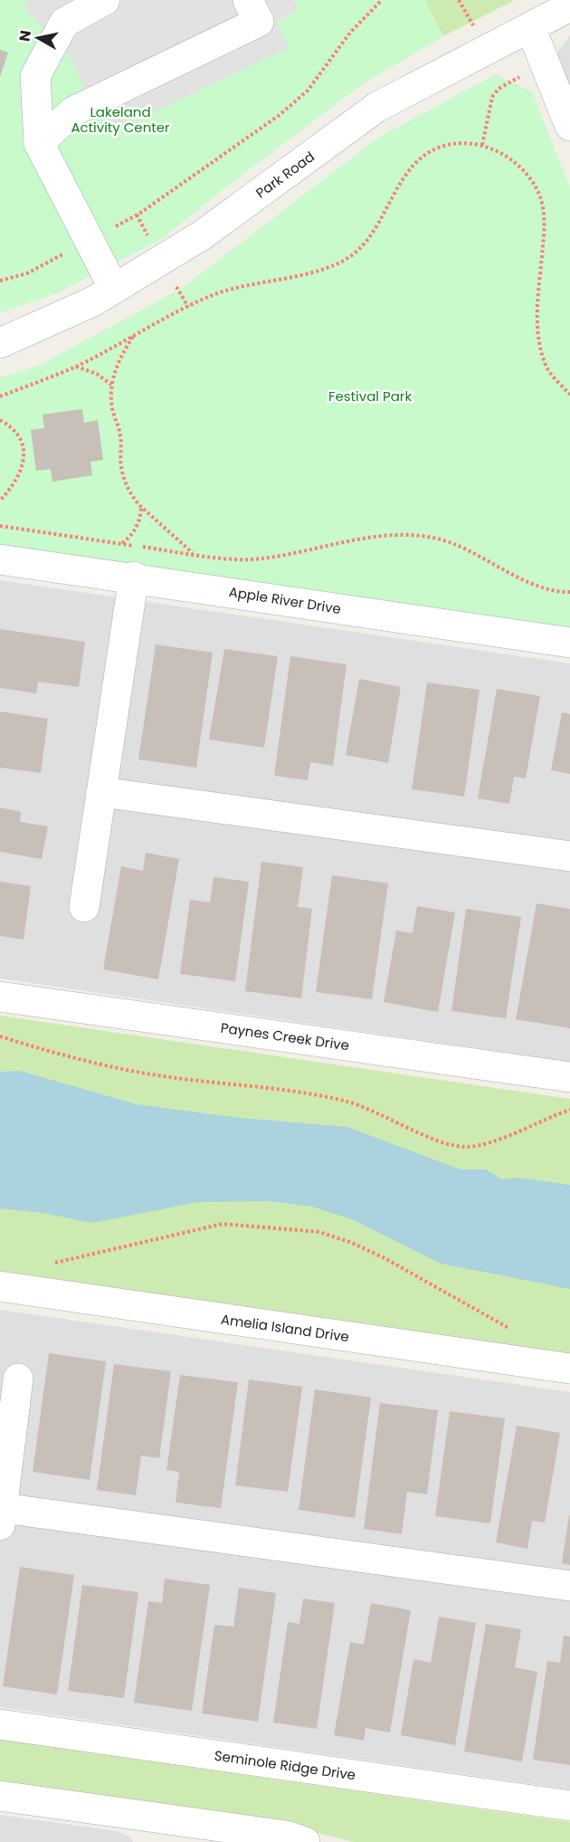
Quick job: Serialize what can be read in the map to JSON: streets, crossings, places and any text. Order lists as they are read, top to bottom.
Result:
{
  "streets": {
    "street": [
      "Park Road",
      "Apple River Drive",
      "Paynes Creek Drive",
      "Amelia Island Drive",
      "Seminole Ridge Drive"
    ]
  },
  "parks": ["Lakeland Activity Center", "Festival Park"],
  "north": "left"
}
